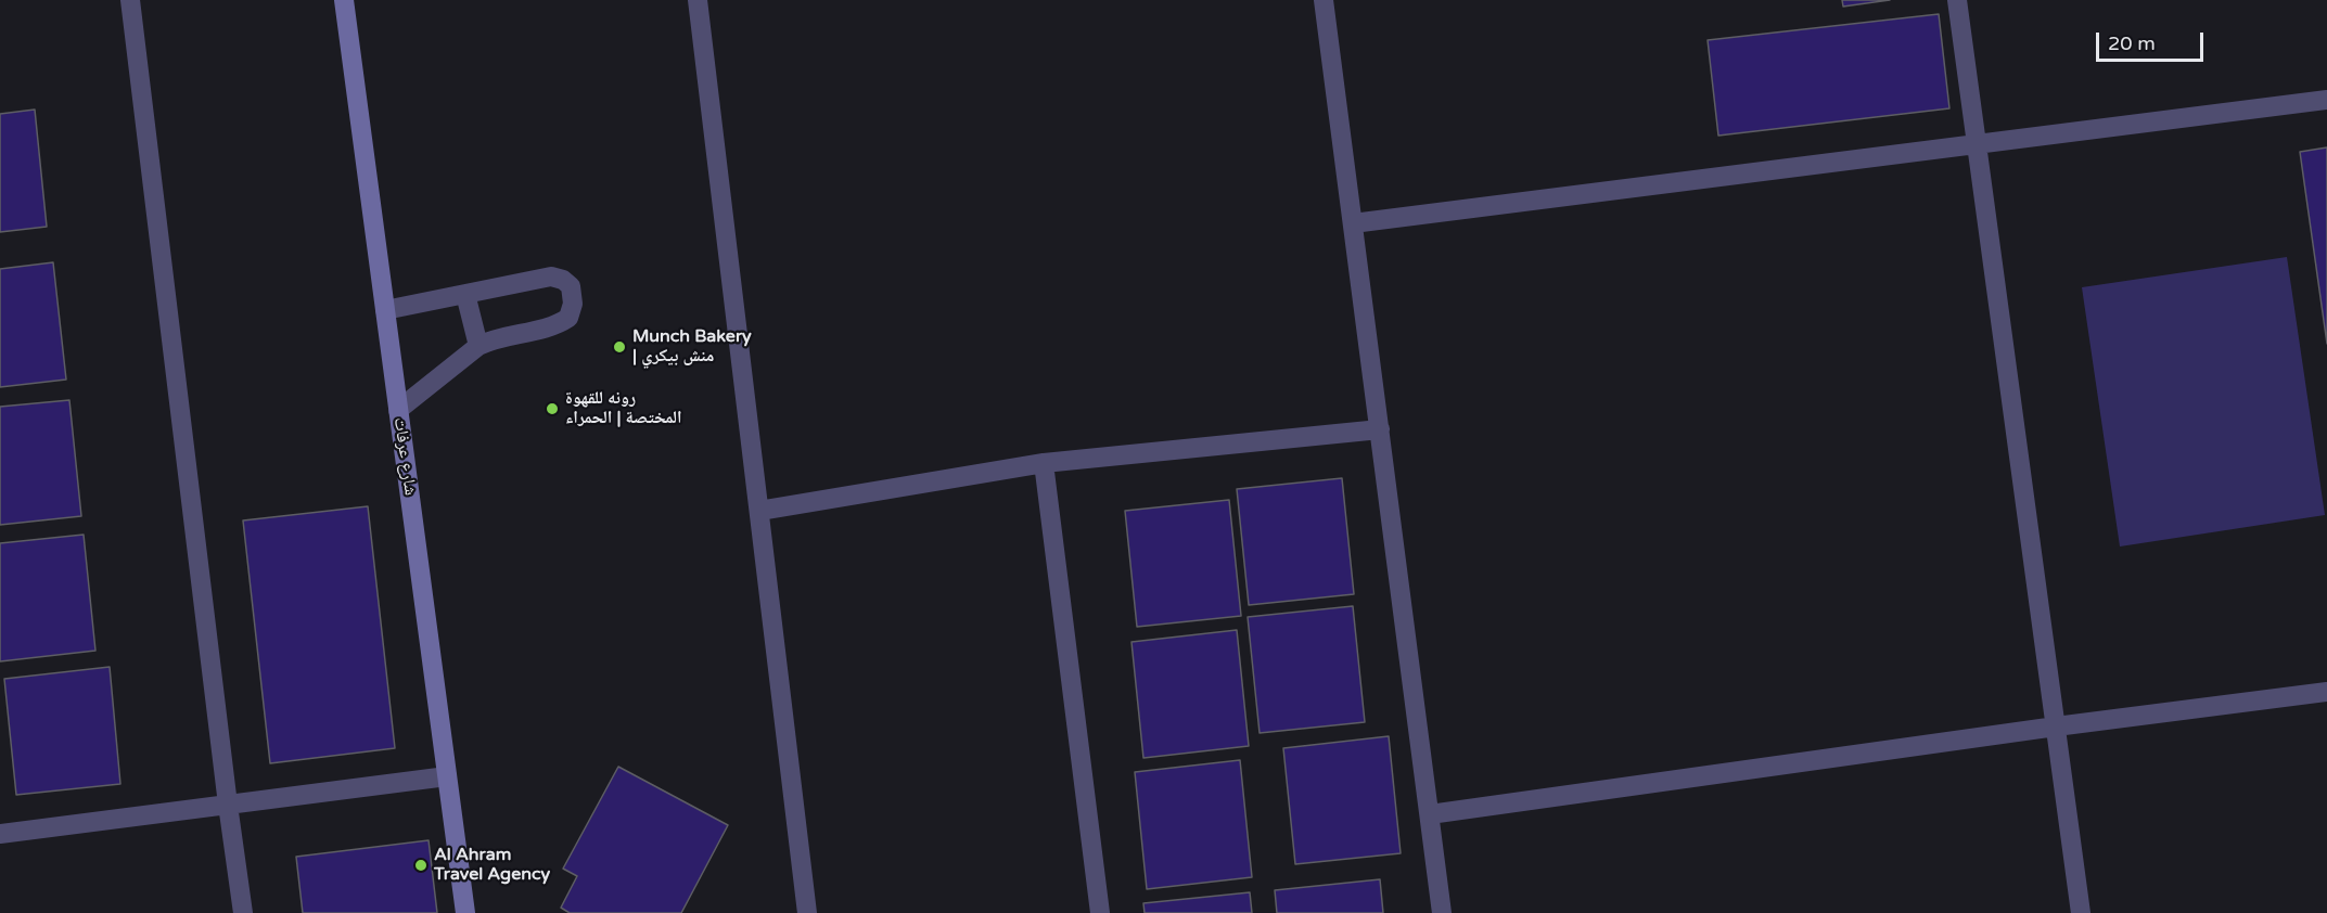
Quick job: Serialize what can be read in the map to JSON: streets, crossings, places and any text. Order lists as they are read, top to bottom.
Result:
{
  "streets": {
    "street": ["شارع عرفات"]
  },
  "places": ["Munch Bakery | منش بيكري", "رونه للقهوة المختصة | الحمراء", "Al Ahram Travel Agency"],
  "scale_bar": "20 m"
}
